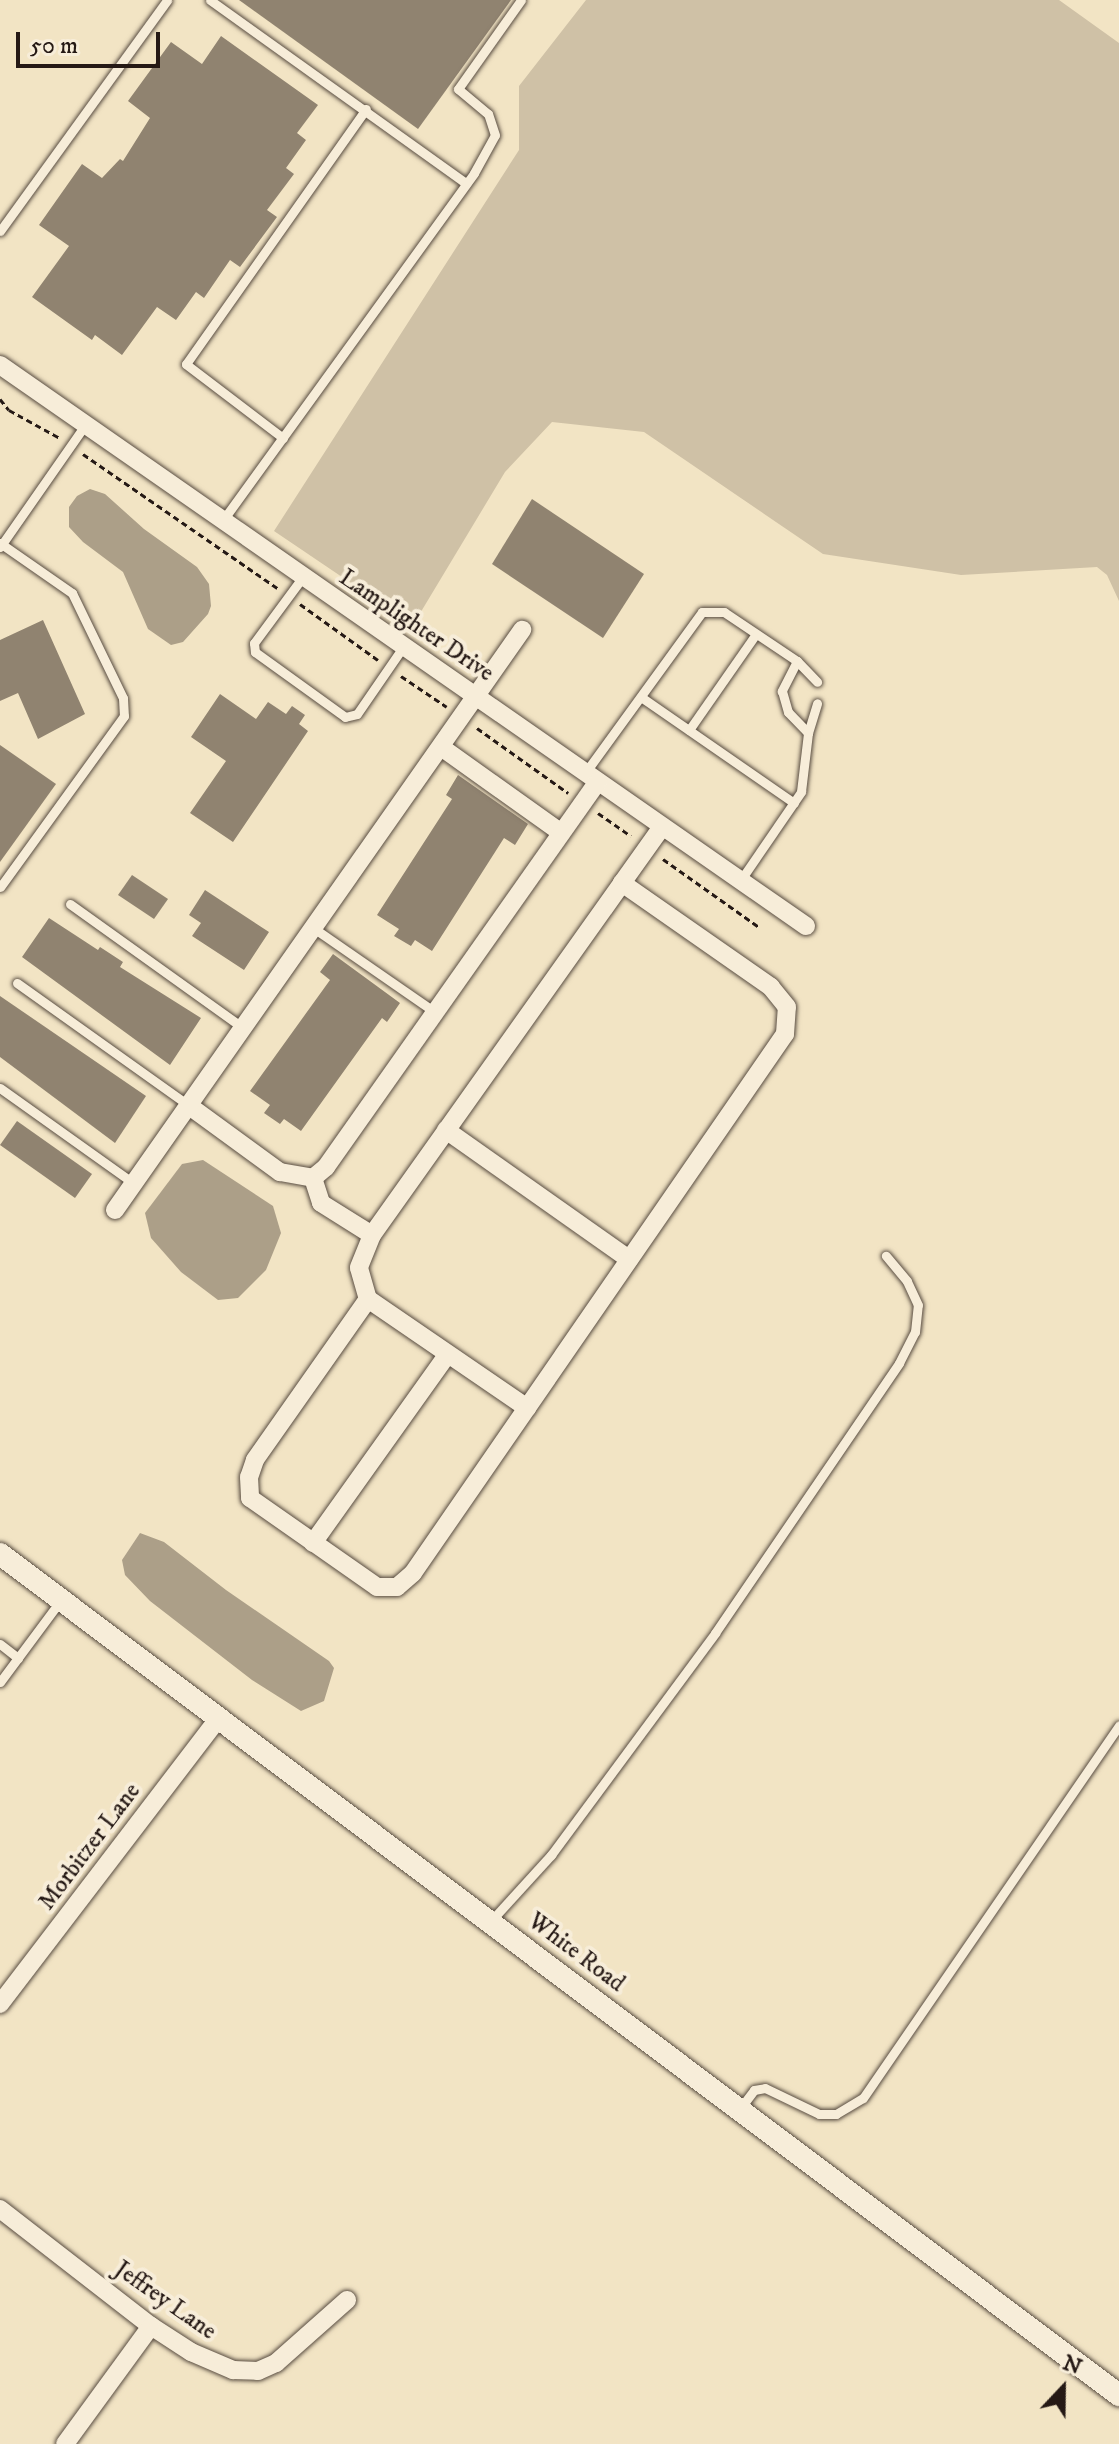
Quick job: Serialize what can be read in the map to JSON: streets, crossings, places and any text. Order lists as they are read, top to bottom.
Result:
{
  "streets": {
    "street": [
      "Lamplighter Drive",
      "Morbitzer Lane",
      "White Road",
      "Jeffrey Lane"
    ]
  },
  "crossings": [
    ["Morbitzer Lane", "White Road"]
  ],
  "scale_bar": "50 m",
  "north": "top"
}
